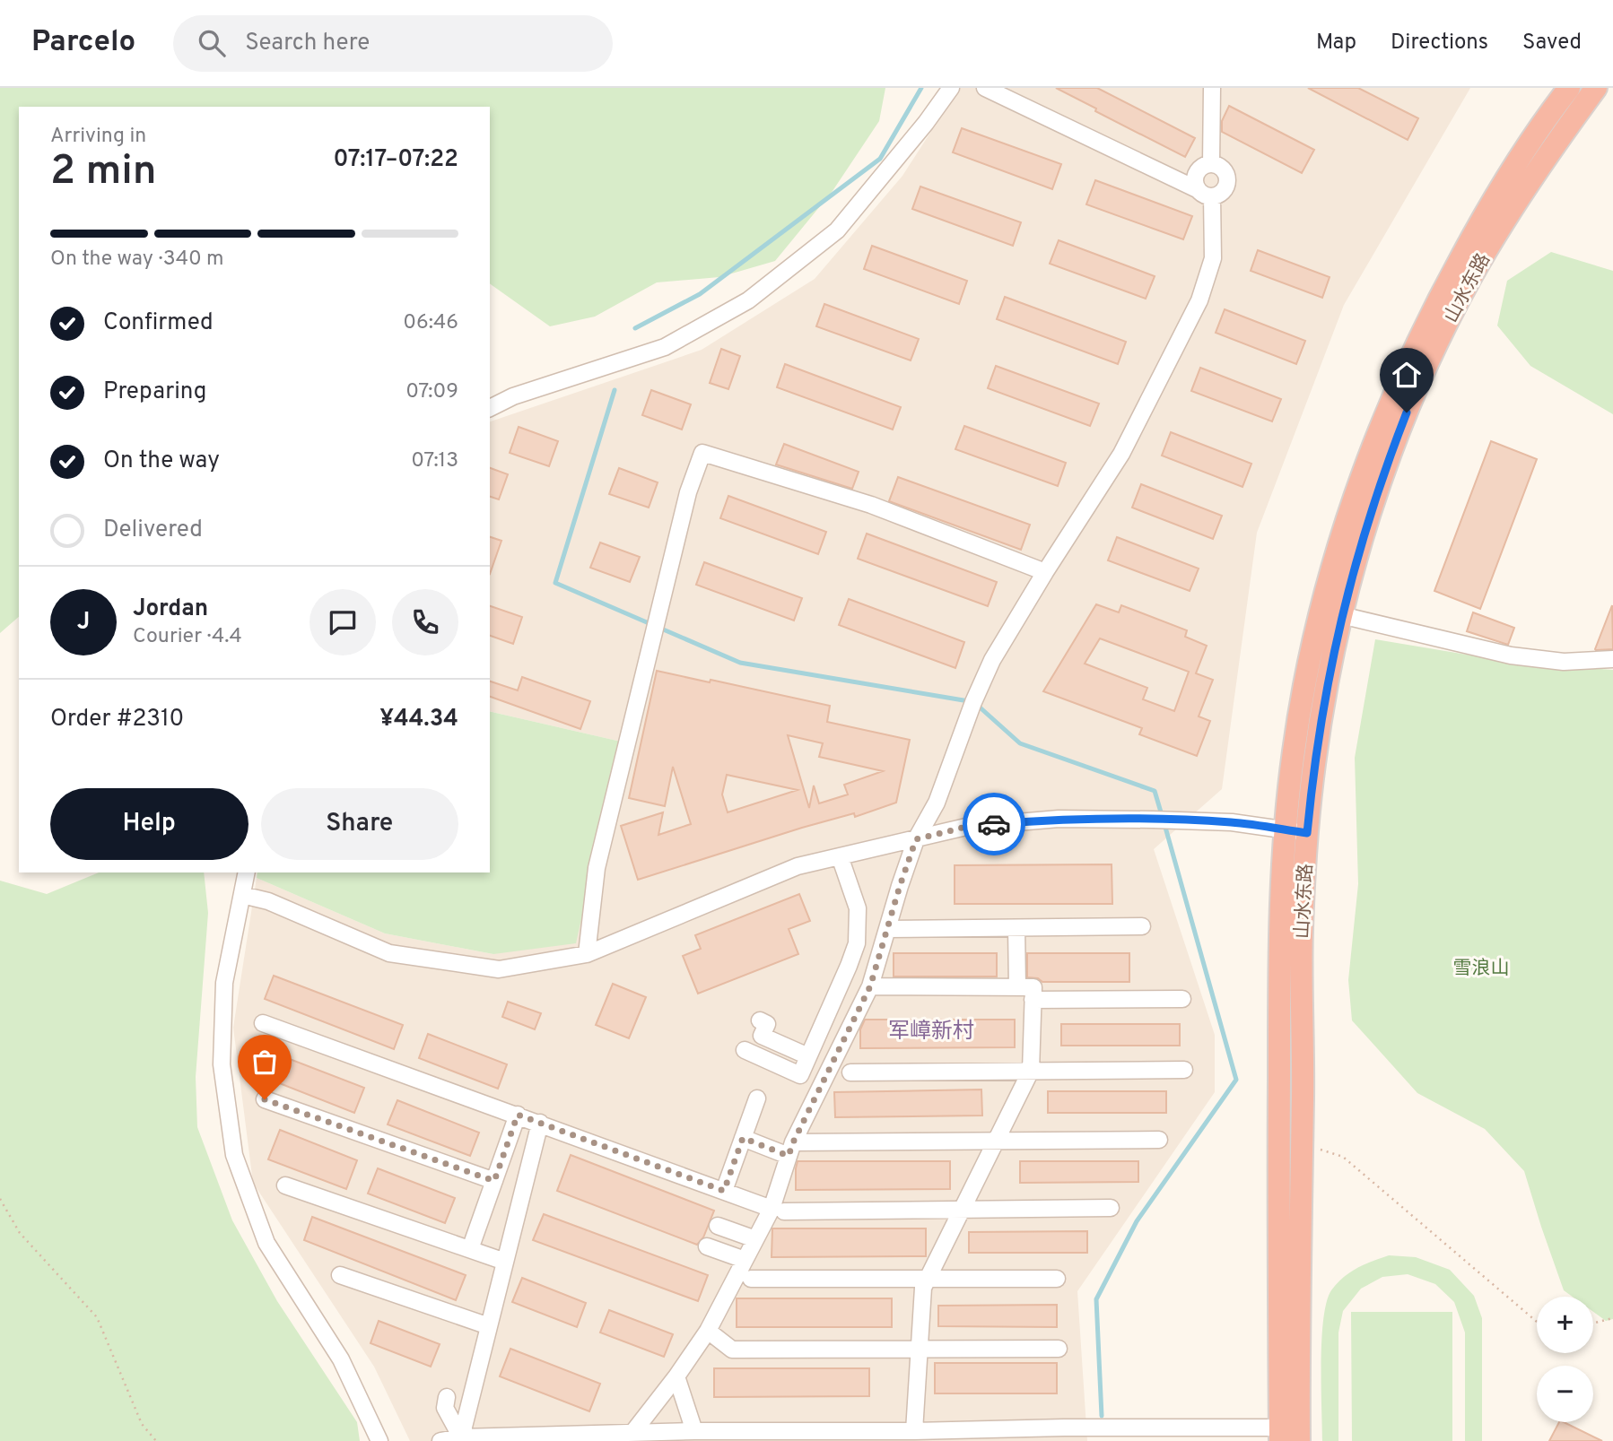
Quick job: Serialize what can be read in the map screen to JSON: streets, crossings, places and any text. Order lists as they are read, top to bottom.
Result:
{
  "streets": {
    "highway": ["山水东路"]
  },
  "districts": ["军嶂新村"],
  "parks": ["雪浪山"],
  "page": {
    "header": "Parcelo",
    "search": "Search here",
    "nav": ["Map", "Directions", "Saved"],
    "heading": ["2 min", "Arriving in", "07:17–07:22"],
    "panel": [
      "Jordan",
      "Courier · 4.4",
      "Order #2310",
      "¥44.34"
    ],
    "bar": "On the way · 340 m",
    "list": [
      ["Confirmed", "06:46"],
      ["Preparing", "07:09"],
      ["On the way", "07:13"],
      "Delivered"
    ],
    "round": "J",
    "buttons": ["Help", "Share"],
    "map_buttons": ["+", "−"]
  }
}
